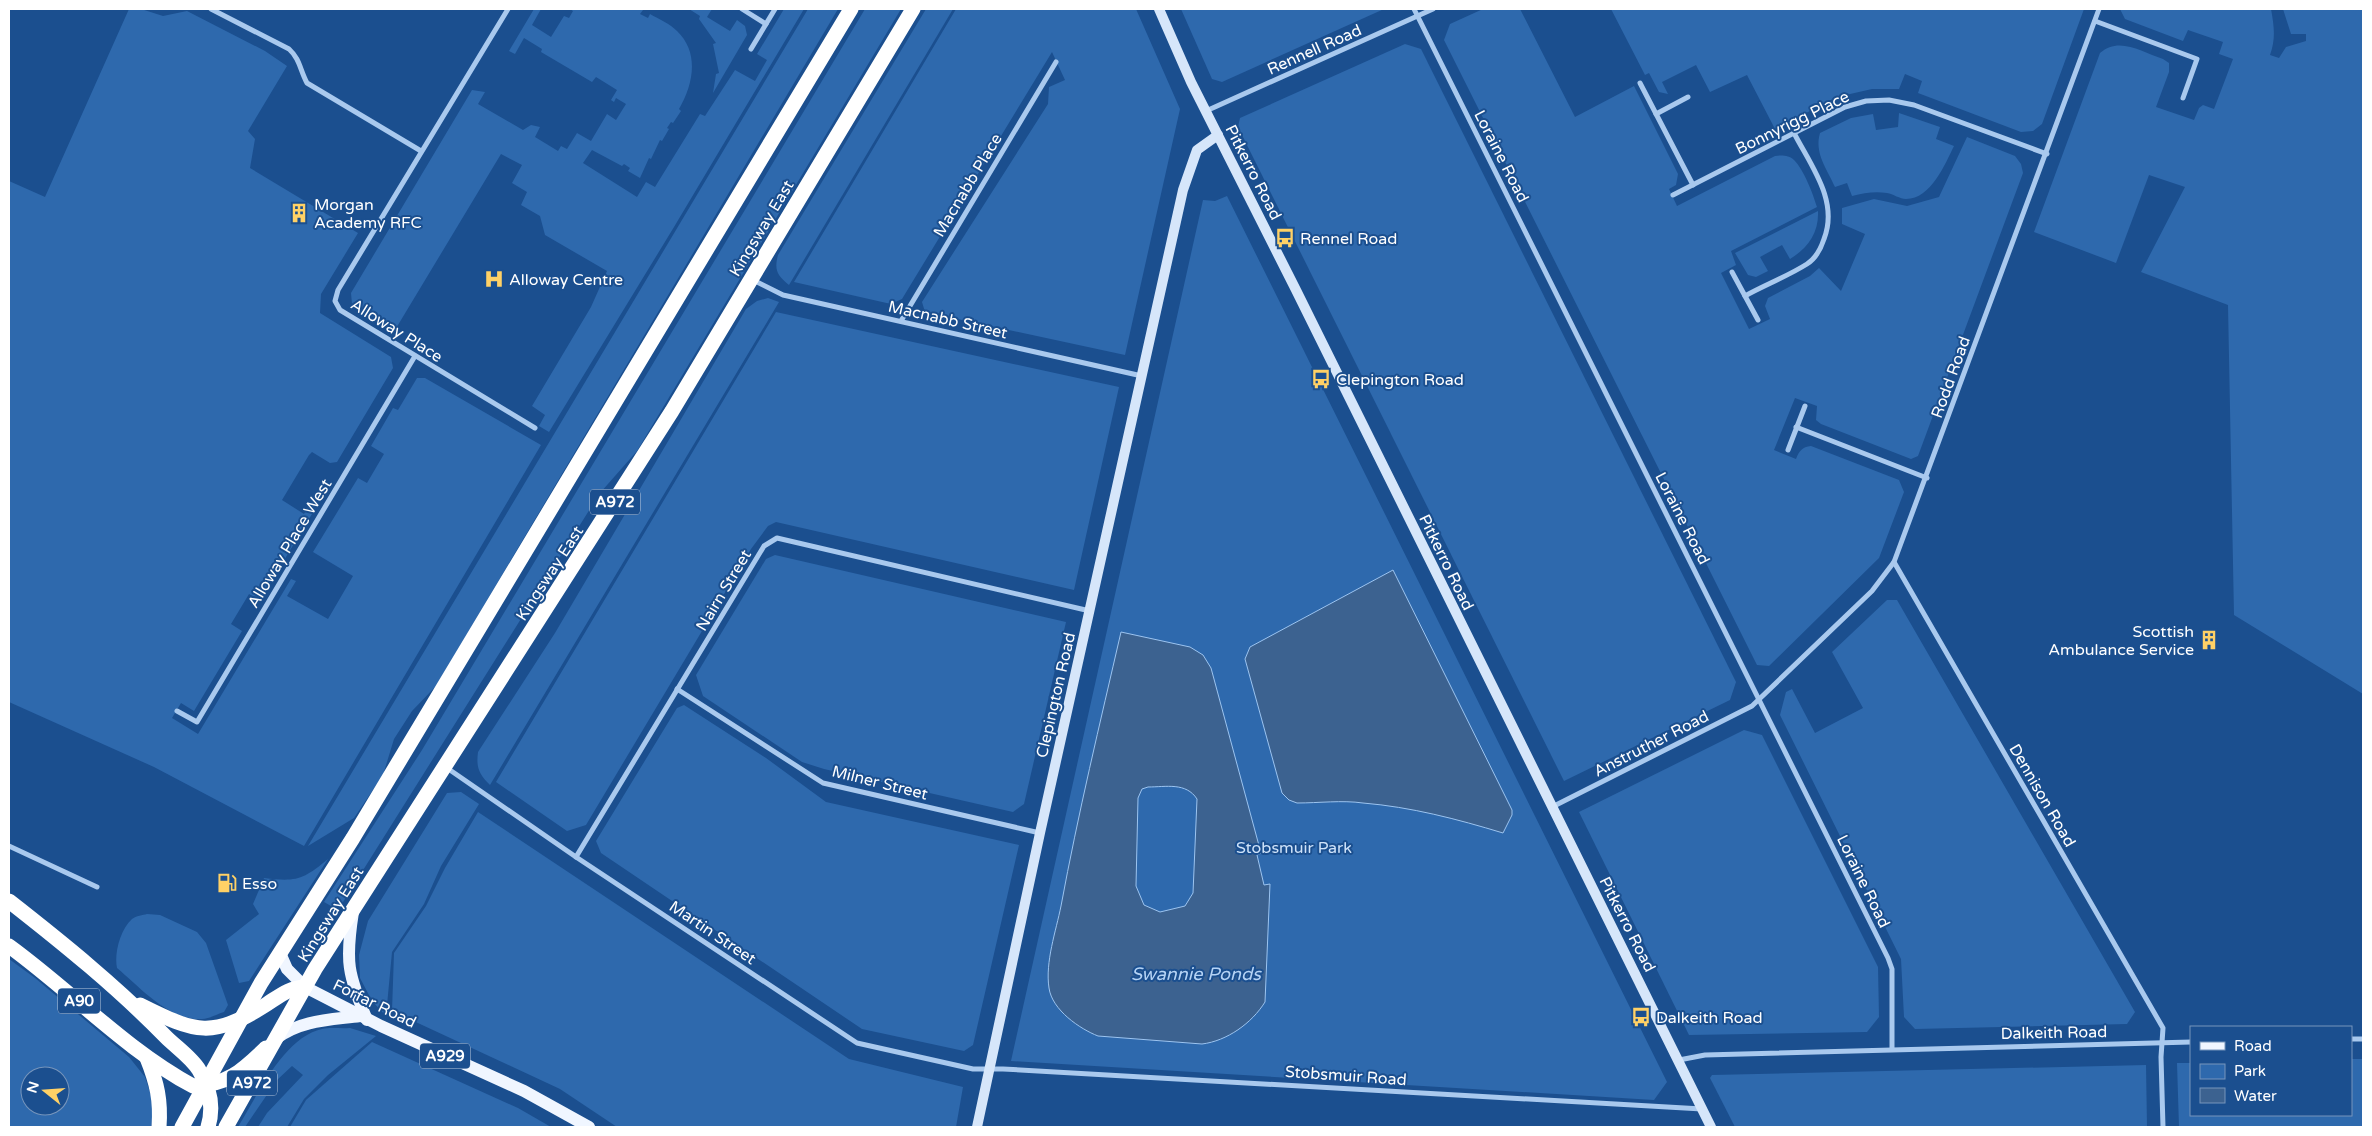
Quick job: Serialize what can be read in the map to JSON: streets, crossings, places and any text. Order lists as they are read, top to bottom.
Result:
{
  "streets": {
    "highway": ["Kingsway East", "A972", "A90"],
    "main road": ["Forfar Road", "A929"],
    "street": [
      "Rennell Road",
      "Bonnyrigg Place",
      "Loraine Road",
      "Pitkerro Road",
      "Macnabb Place",
      "Macnabb Street",
      "Alloway Place",
      "Rodd Road",
      "Alloway Place West",
      "Nairn Street",
      "Clepington Road",
      "Anstruther Road",
      "Milner Street",
      "Dennison Road",
      "Martin Street",
      "Dalkeith Road",
      "Stobsmuir Road"
    ]
  },
  "crossings": [
    ["Rennell Road", "Loraine Road"],
    ["Rennell Road", "Pitkerro Road"],
    ["Bonnyrigg Place", "Rodd Road"],
    ["Loraine Road", "Rodd Road"],
    ["Loraine Road", "Anstruther Road"],
    ["Loraine Road", "Dalkeith Road"],
    ["Pitkerro Road", "Clepington Road"],
    ["Pitkerro Road", "Anstruther Road"],
    ["Pitkerro Road", "Dalkeith Road"],
    ["Pitkerro Road", "Stobsmuir Road"],
    ["Macnabb Place", "Macnabb Street"],
    ["Kingsway East", "Macnabb Street"],
    ["Kingsway East", "Martin Street"],
    ["Kingsway East", "A90"],
    ["Kingsway East", "Forfar Road"],
    ["Macnabb Street", "Clepington Road"],
    ["Alloway Place", "Alloway Place West"],
    ["Rodd Road", "Anstruther Road"],
    ["Rodd Road", "Dennison Road"],
    ["Nairn Street", "Clepington Road"],
    ["Nairn Street", "Milner Street"],
    ["Nairn Street", "Martin Street"],
    ["Clepington Road", "Milner Street"],
    ["Clepington Road", "Martin Street"],
    ["Clepington Road", "Stobsmuir Road"],
    ["Dennison Road", "Dalkeith Road"],
    ["Martin Street", "Stobsmuir Road"]
  ],
  "water": ["Swannie Ponds"],
  "parks": ["Stobsmuir Park"],
  "places": {
    "building": ["Morgan Academy RFC", "Scottish Ambulance Service"],
    "bus stop": ["Rennel Road", "Clepington Road", "Dalkeith Road"],
    "hospital": ["Alloway Centre"],
    "fuel station": ["Esso"]
  },
  "legend": ["Road", "Park", "Water"],
  "north": "left"
}
